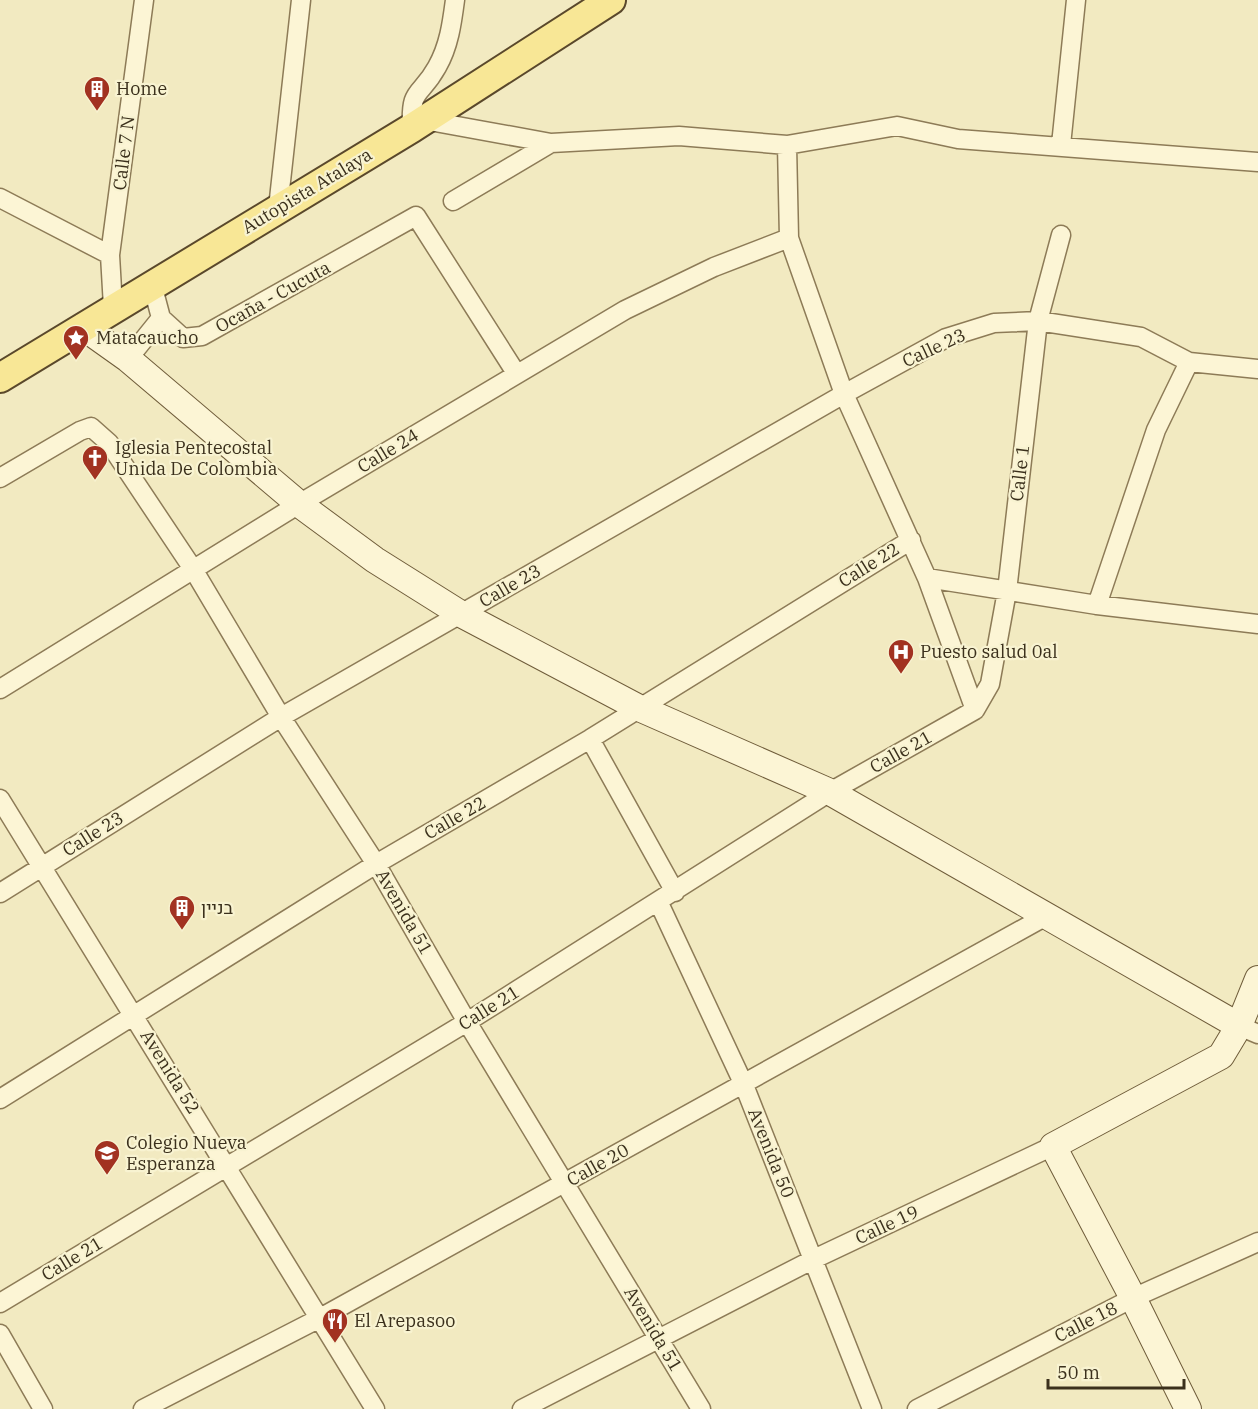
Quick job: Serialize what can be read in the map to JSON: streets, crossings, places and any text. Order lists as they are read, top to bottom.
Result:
{
  "streets": {
    "main road": ["Autopista Atalaya"],
    "street": [
      "Calle 7 N",
      "Ocaña - Cucuta",
      "Calle 23",
      "Calle 24",
      "Calle 1",
      "Calle 22",
      "Calle 21",
      "Avenida 51",
      "Avenida 52",
      "Avenida 50",
      "Calle 20",
      "Calle 19",
      "Calle 18"
    ]
  },
  "crossings": [
    ["Calle 7 N", "Autopista Atalaya"],
    ["Ocaña - Cucuta", "Calle 24"],
    ["Calle 23", "Calle 1"],
    ["Calle 23", "Avenida 51"],
    ["Calle 23", "Avenida 52"],
    ["Calle 24", "Avenida 51"],
    ["Calle 1", "Calle 21"],
    ["Calle 22", "Avenida 51"],
    ["Calle 22", "Avenida 52"],
    ["Calle 21", "Avenida 51"],
    ["Calle 21", "Avenida 52"],
    ["Calle 21", "Avenida 50"],
    ["Avenida 51", "Calle 20"],
    ["Avenida 51", "Calle 19"],
    ["Avenida 52", "Calle 20"],
    ["Avenida 50", "Calle 20"],
    ["Avenida 50", "Calle 19"]
  ],
  "places": {
    "building": ["Home", "בניין"],
    "place": ["Matacaucho"],
    "church": ["Iglesia Pentecostal Unida De Colombia"],
    "hospital": ["Puesto salud 0al"],
    "school or university": ["Colegio Nueva Esperanza"],
    "restaurant": ["El Arepasoo"]
  },
  "scale_bar": "50 m"
}
